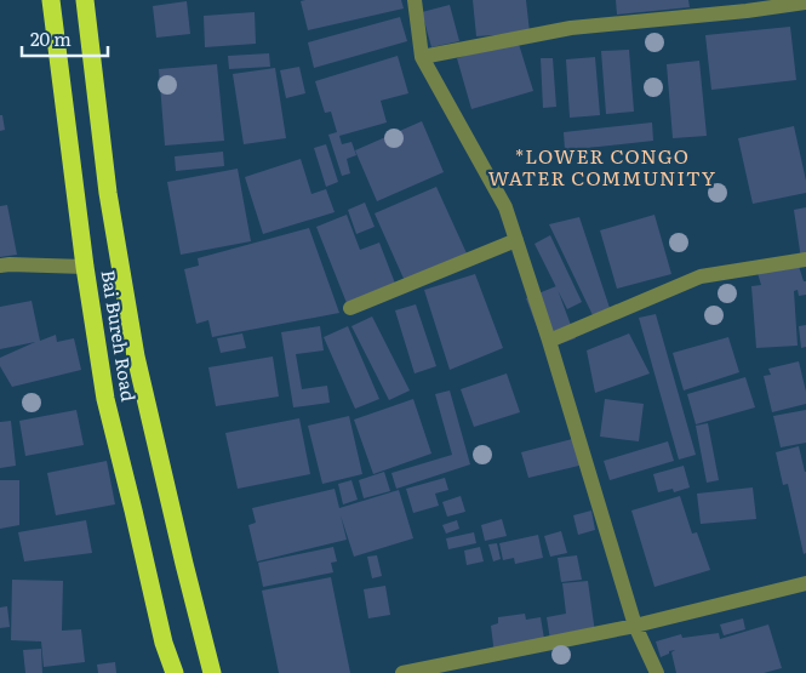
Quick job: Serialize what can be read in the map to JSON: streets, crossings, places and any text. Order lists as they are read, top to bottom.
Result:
{
  "streets": {
    "highway": ["Bai Bureh Road"]
  },
  "districts": ["*LOWER CONGO WATER COMMUNITY"],
  "scale_bar": "20 m"
}
